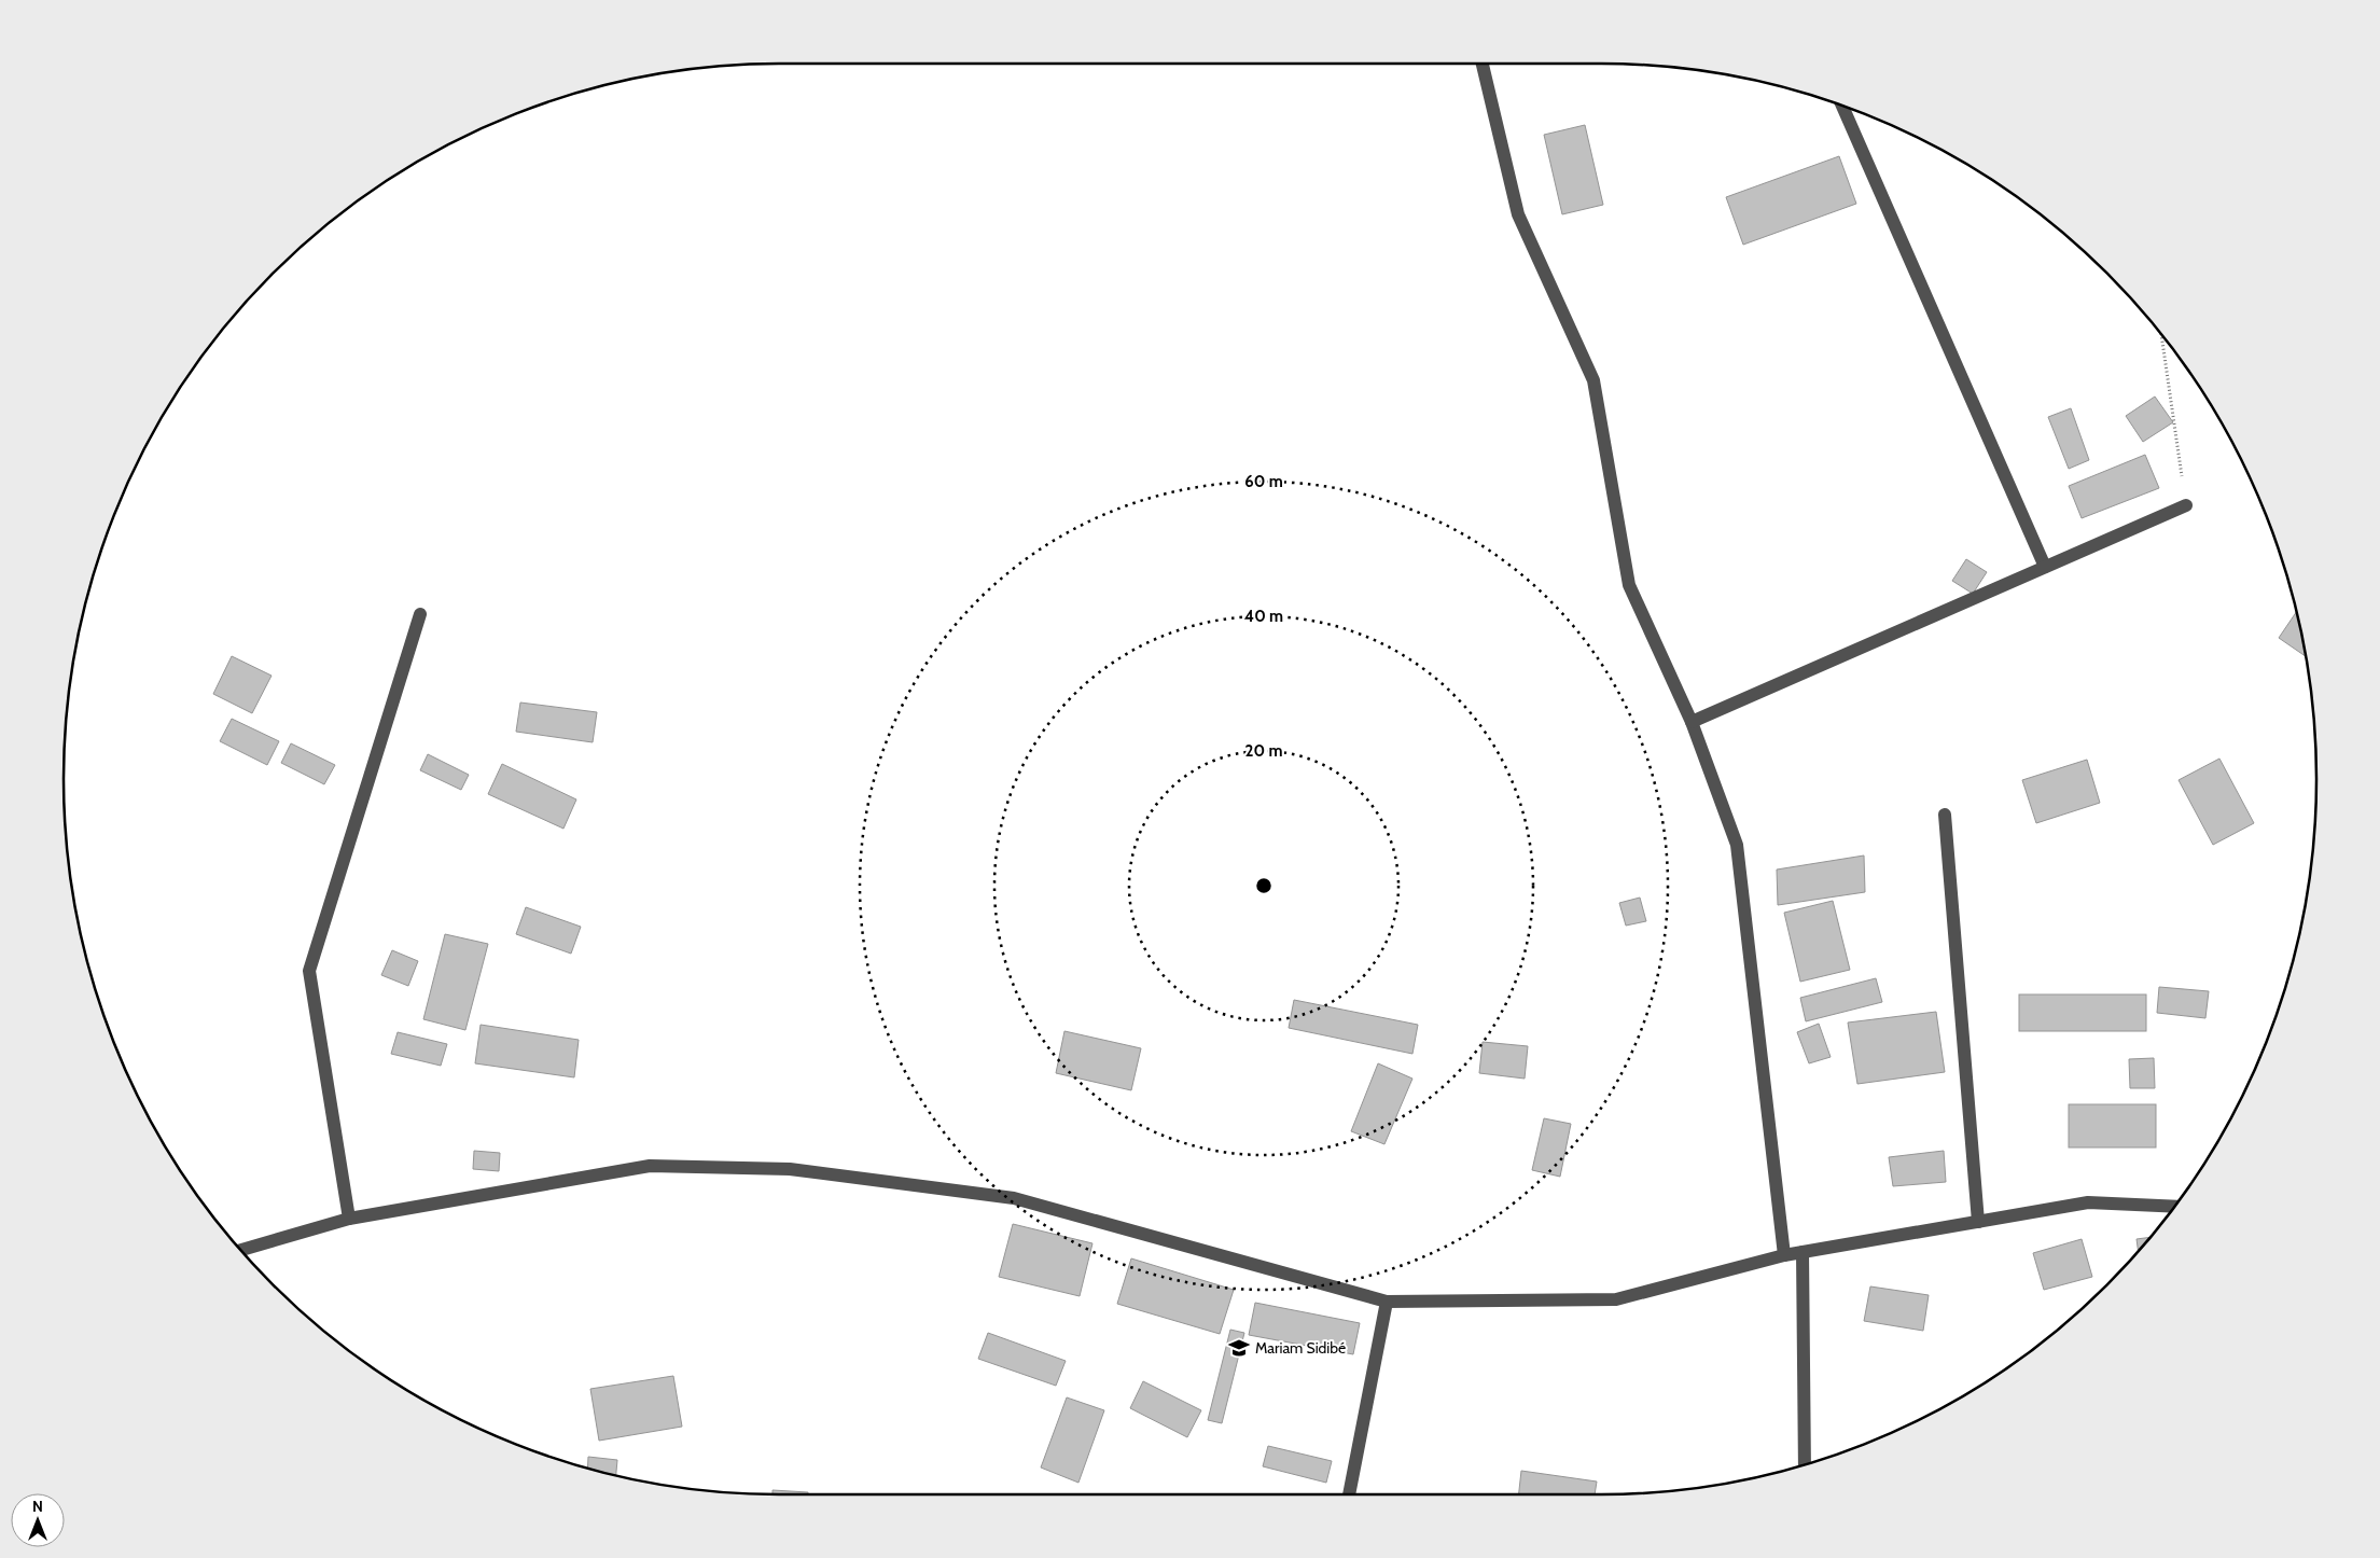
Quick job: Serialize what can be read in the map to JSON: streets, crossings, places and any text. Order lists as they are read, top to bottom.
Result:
{
  "places": {
    "school or university": ["Mariam Sidibé"]
  },
  "north": "top",
  "rings": ["60 m", "40 m", "20 m"]
}
